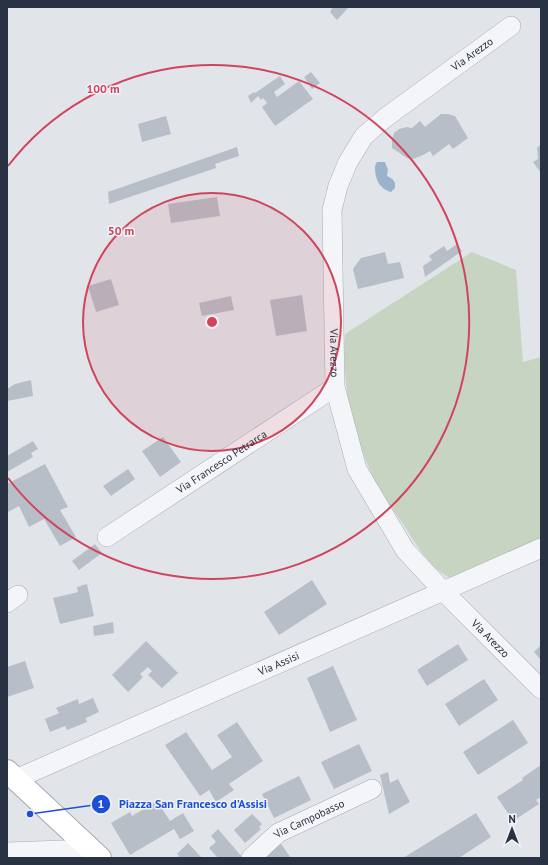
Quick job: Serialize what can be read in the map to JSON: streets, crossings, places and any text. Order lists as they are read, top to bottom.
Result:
{
  "streets": {
    "street": [
      "Via Arezzo",
      "Via Francesco Petrarca",
      "Via Assisi",
      "Via Campobasso"
    ]
  },
  "crossings": [
    ["Via Arezzo", "Via Francesco Petrarca"],
    ["Via Arezzo", "Via Assisi"]
  ],
  "places": ["Piazza San Francesco d'Assisi"],
  "north": "top",
  "rings": ["100 m", "50 m"]
}
